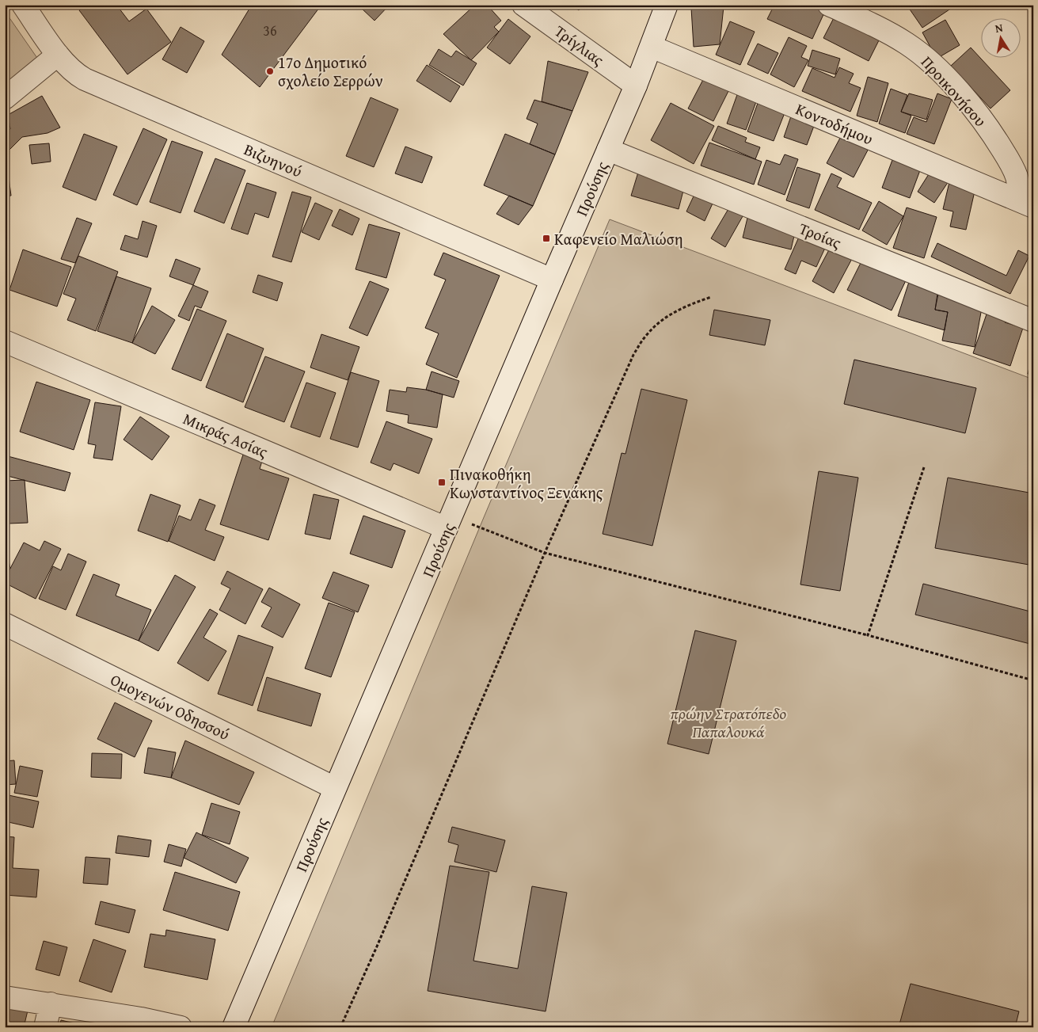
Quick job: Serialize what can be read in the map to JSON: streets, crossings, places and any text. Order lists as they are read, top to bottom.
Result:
{
  "streets": {
    "street": [
      "Τρίγλιας",
      "Προικονήσου",
      "Κοντοδήμου",
      "Βιζυηνού",
      "Προύσης",
      "Τροίας",
      "Μικράς Ασίας",
      "Ομογενών Οδησσού"
    ]
  },
  "crossings": [
    ["Τρίγλιας", "Προύσης"],
    ["Προικονήσου", "Κοντοδήμου"],
    ["Κοντοδήμου", "Προύσης"],
    ["Βιζυηνού", "Προύσης"],
    ["Προύσης", "Τροίας"],
    ["Προύσης", "Μικράς Ασίας"],
    ["Προύσης", "Ομογενών Οδησσού"]
  ],
  "parks": ["πρώην Στρατόπεδο Παπαλουκά"],
  "places": {
    "other": ["17ο Δημοτικό σχολείο Σερρών"],
    "transit": ["Καφενείο Μαλιώση", "Πινακοθήκη Κωνσταντίνος Ξενάκης"]
  },
  "house_numbers": ["36"],
  "north": "top"
}
